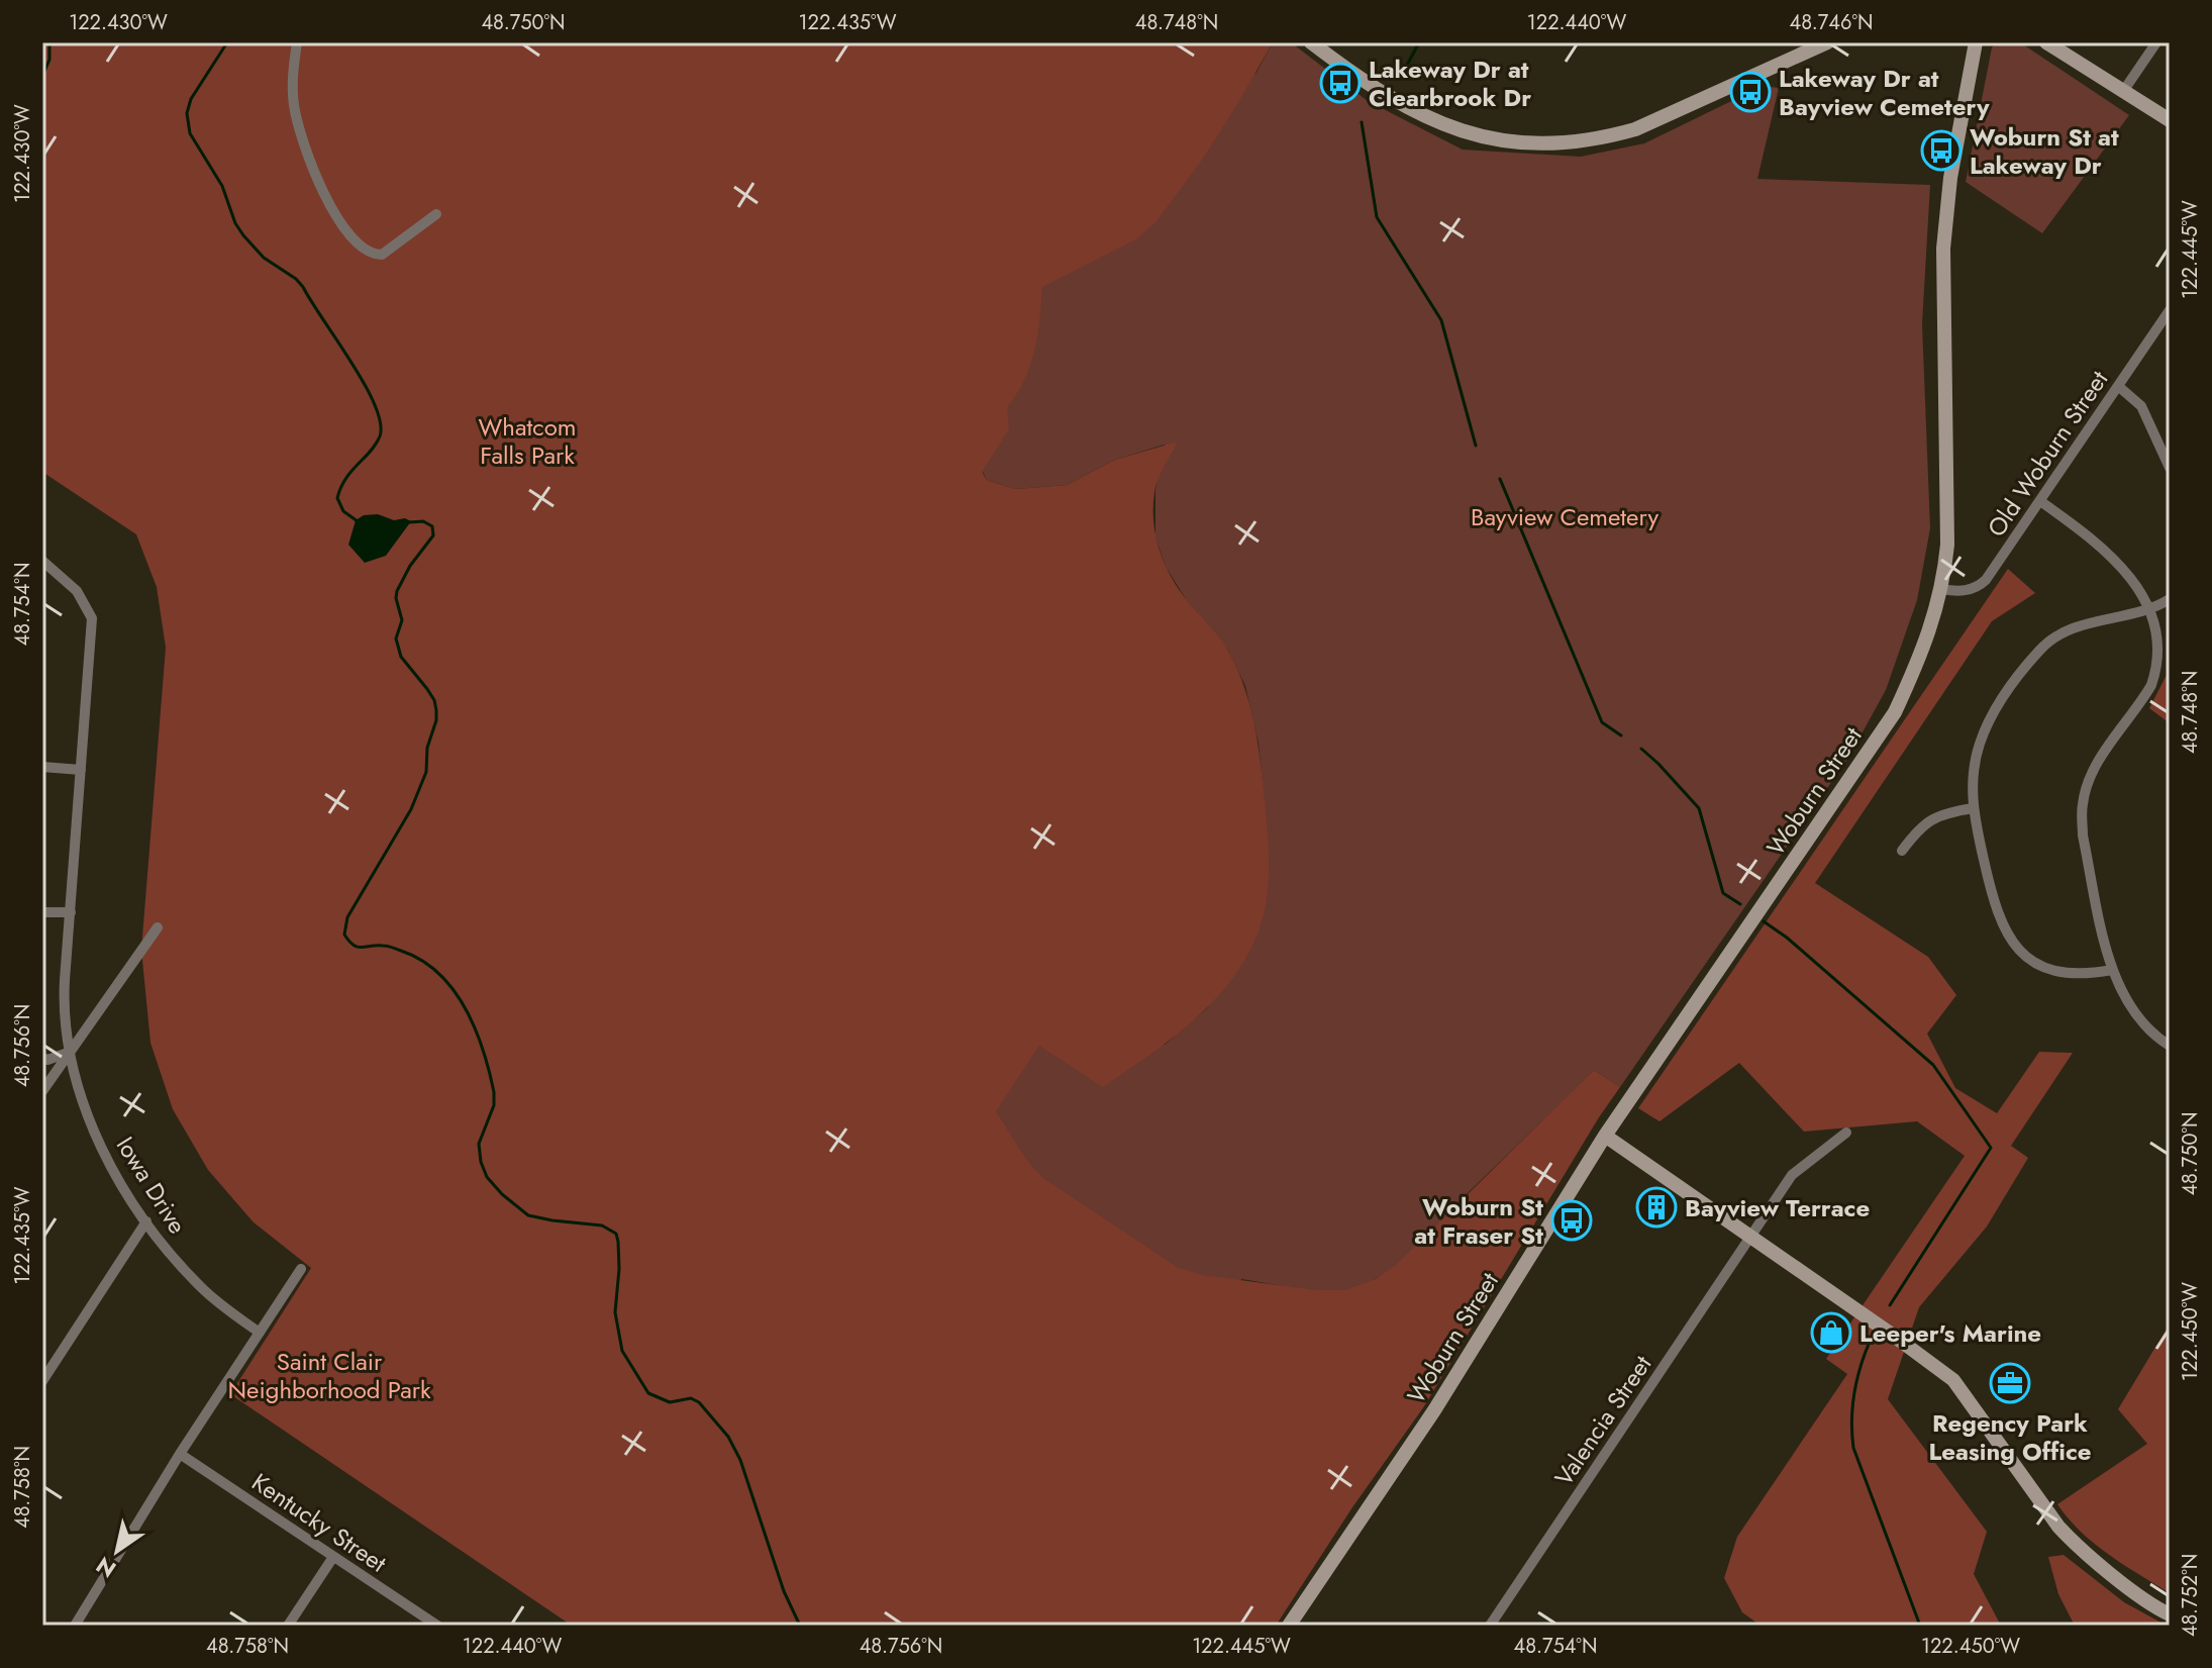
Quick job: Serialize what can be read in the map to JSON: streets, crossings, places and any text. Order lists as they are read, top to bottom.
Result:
{
  "streets": {
    "street": [
      "Old Woburn Street",
      "Woburn Street",
      "Iowa Drive",
      "Valencia Street",
      "Kentucky Street"
    ]
  },
  "crossings": [
    ["Old Woburn Street", "Woburn Street"]
  ],
  "parks": ["Whatcom Falls Park", "Bayview Cemetery", "Saint Clair Neighborhood Park"],
  "places": {
    "bus stop": [
      "Lakeway Dr at Clearbrook Dr",
      "Lakeway Dr at Bayview Cemetery",
      "Woburn St at Lakeway Dr",
      "Woburn St at Fraser St"
    ],
    "building": ["Bayview Terrace"],
    "shop": ["Leeper's Marine"],
    "office": ["Regency Park Leasing Office"]
  },
  "north": "bottom left",
  "coordinates": [
    "122.430°W",
    "48.750°N",
    "122.435°W",
    "48.748°N",
    "122.440°W",
    "48.746°N",
    "122.445°W",
    "48.754°N",
    "48.756°N",
    "122.450°W",
    "48.758°N",
    "48.752°N"
  ]
}
